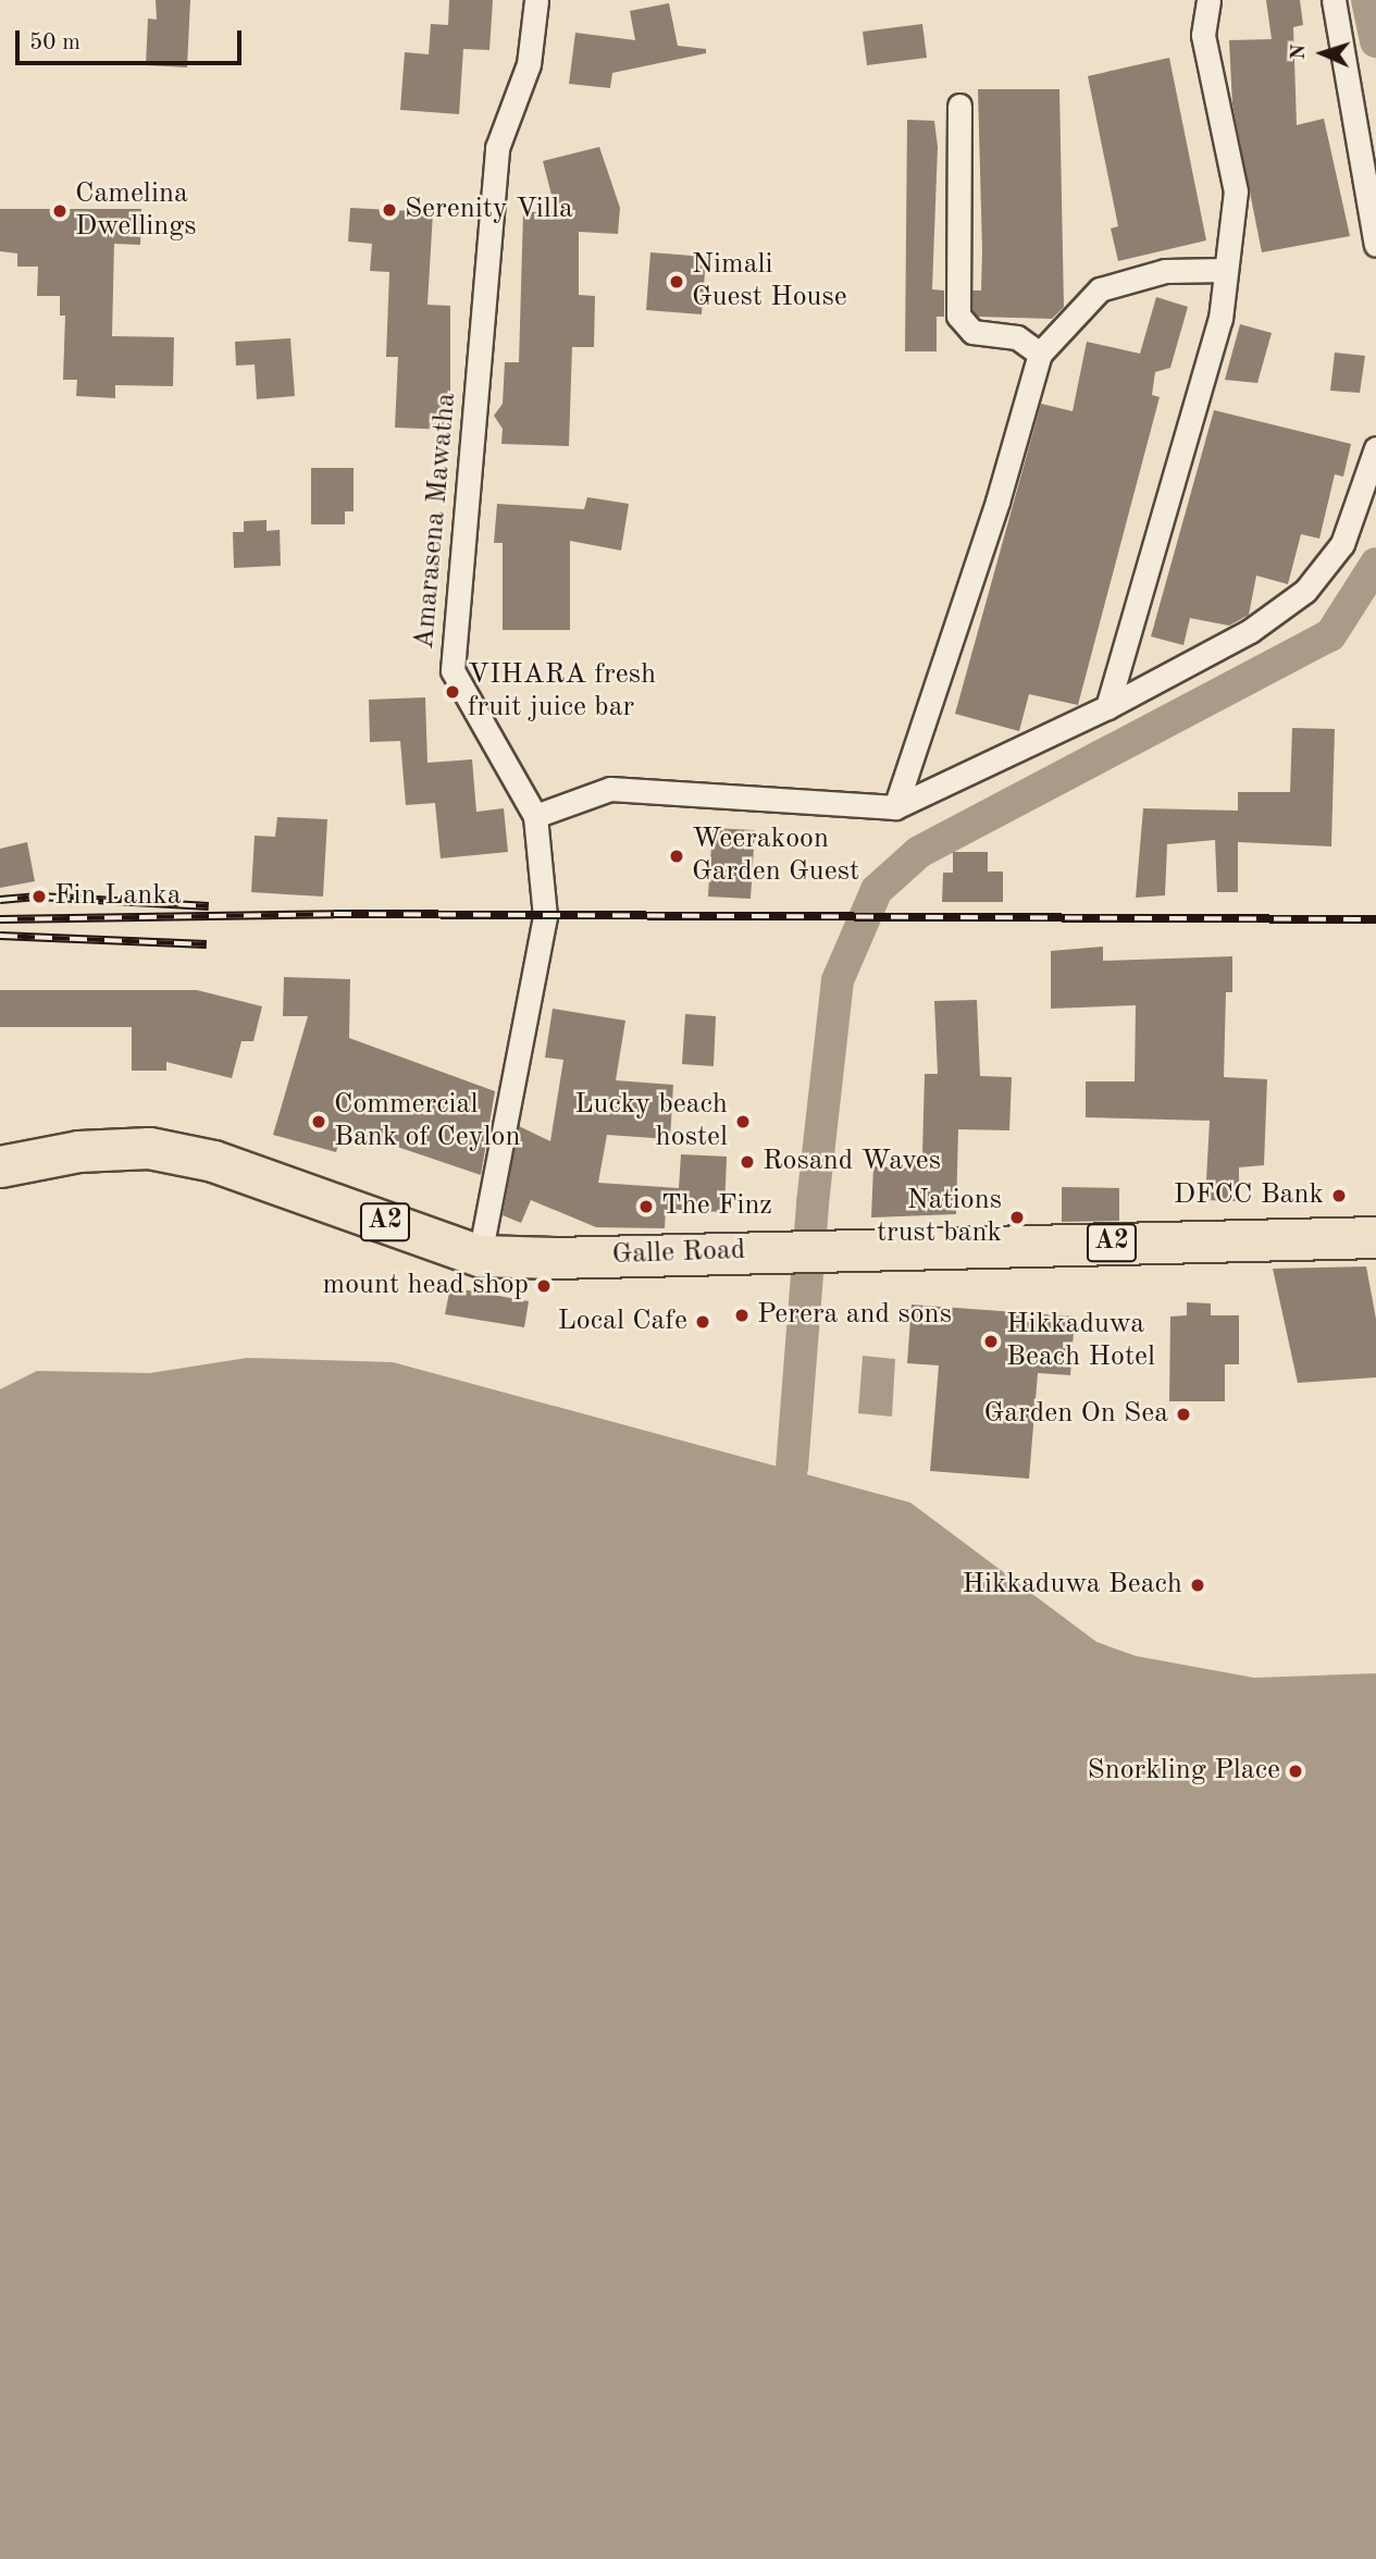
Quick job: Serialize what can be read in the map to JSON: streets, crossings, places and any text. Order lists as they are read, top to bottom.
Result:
{
  "streets": {
    "highway": ["A2", "Galle Road"],
    "street": ["Amarasena Mawatha"]
  },
  "crossings": [
    ["Amarasena Mawatha", "Galle Road"]
  ],
  "places": [
    "Serenity Villa",
    "Camelina Dwellings",
    "Nimali Guest House",
    "VIHARA fresh fruit juice bar",
    "Weerakoon Garden Guest",
    "Fin Lanka",
    "Commercial Bank of Ceylon",
    "Lucky beach hostel",
    "Rosand Waves",
    "DFCC Bank",
    "The Finz",
    "Nations trust bank",
    "mount head shop",
    "Perera and sons",
    "Local Cafe",
    "Hikkaduwa Beach Hotel",
    "Garden On Sea",
    "Hikkaduwa Beach",
    "Snorkling Place"
  ],
  "scale_bar": "50 m",
  "north": "left"
}
